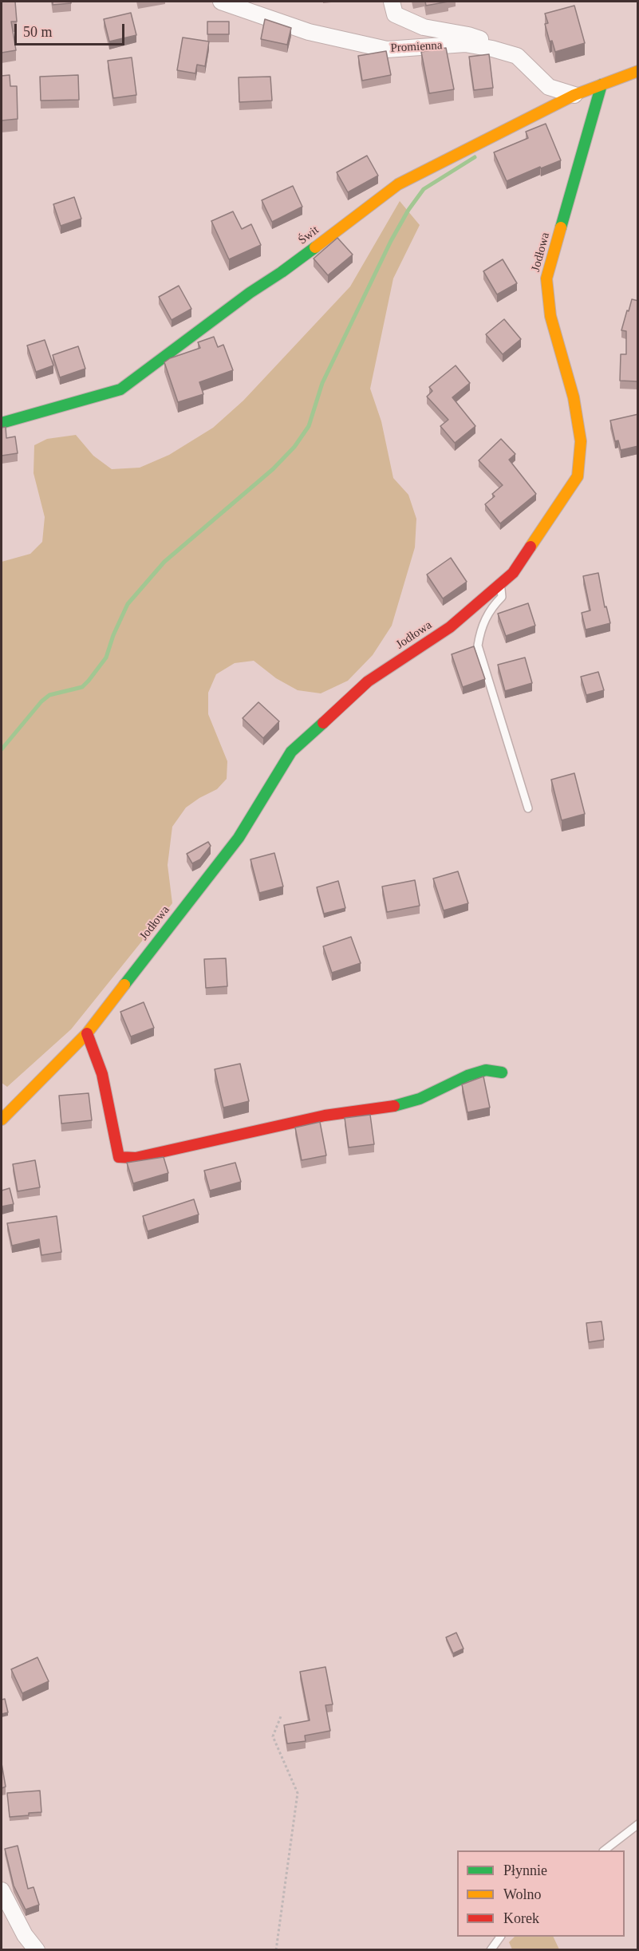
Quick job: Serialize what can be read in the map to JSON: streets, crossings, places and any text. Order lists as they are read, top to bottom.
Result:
{
  "streets": {
    "street": ["Promienna", "Świt", "Jodłowa"]
  },
  "crossings": [
    ["Promienna", "Świt"],
    ["Świt", "Jodłowa"]
  ],
  "legend": ["Płynnie", "Wolno", "Korek"],
  "scale_bar": "50 m"
}
